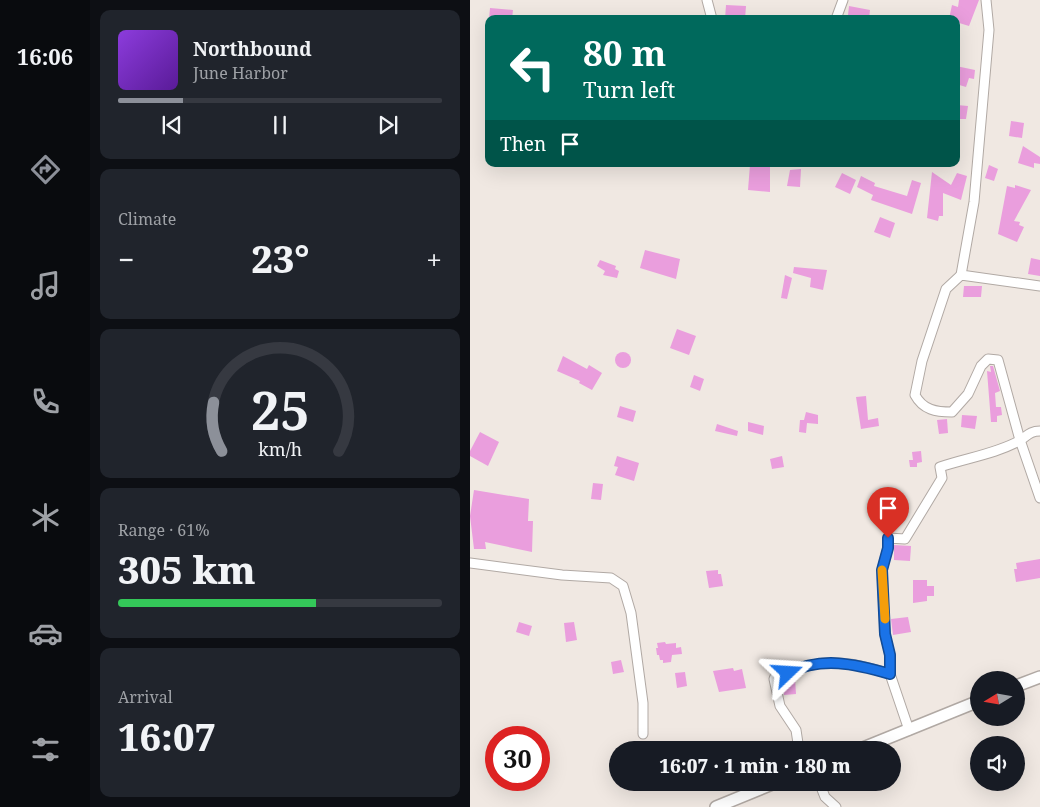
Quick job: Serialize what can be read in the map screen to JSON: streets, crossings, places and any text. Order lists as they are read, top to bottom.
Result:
{
  "north": "left",
  "page": {
    "tabs": "16:06",
    "turn": ["80 m", "Turn left"],
    "song": ["Northbound", "June Harbor"],
    "then": "Then",
    "tile": [
      "Climate",
      ["Range · 61%", "305 km"],
      ["Arrival", "16:07"]
    ],
    "heat": ["−", "23°", "+"],
    "limit": "30",
    "trip": "16:07 · 1 min · 180 m",
    "gauge": ["25", "km/h"]
  }
}
